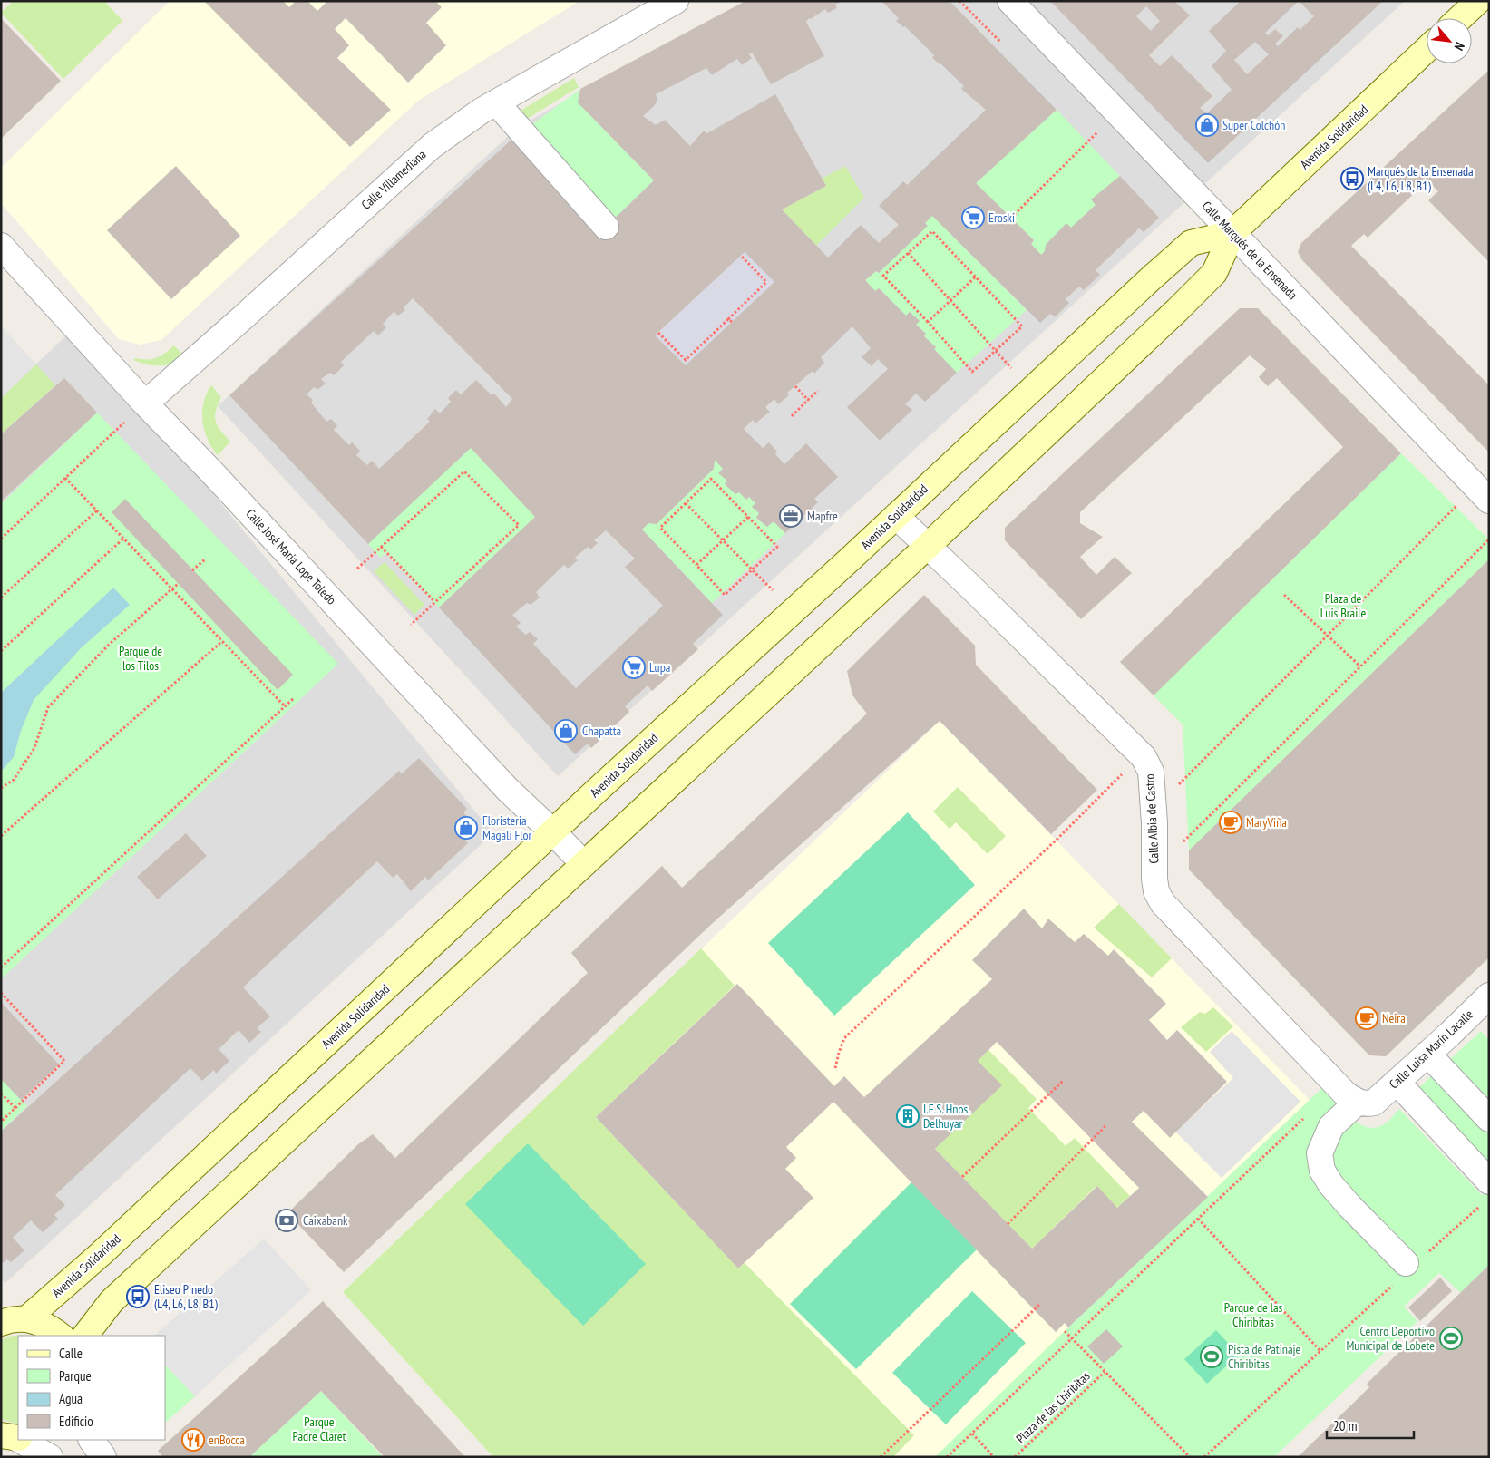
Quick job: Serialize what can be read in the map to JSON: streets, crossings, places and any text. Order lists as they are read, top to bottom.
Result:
{
  "streets": {
    "main road": ["Avenida Solidaridad"],
    "street": [
      "Calle Villamediana",
      "Calle Marqués de la Ensenada",
      "Calle José María Lope Toledo",
      "Calle Albia de Castro",
      "Calle Luisa Marín Lacalle"
    ],
    "path": ["Plaza de las Chiribitas"]
  },
  "crossings": [
    ["Avenida Solidaridad", "Calle Marqués de la Ensenada"],
    ["Avenida Solidaridad", "Calle José María Lope Toledo"],
    ["Avenida Solidaridad", "Calle Albia de Castro"],
    ["Calle Villamediana", "Calle José María Lope Toledo"],
    ["Calle Albia de Castro", "Calle Luisa Marín Lacalle"]
  ],
  "parks": [
    "Plaza de Luis Braile",
    "Parque de los Tilos",
    "Parque de las Chiribitas",
    "Parque Padre Claret"
  ],
  "places": {
    "shop": ["Super Colchón", "Chapatta", "Floristeria Magali Flor"],
    "bus stop": ["Marqués de la Ensenada (L4, L6, L8, B1)", "Eliseo Pinedo (L4, L6, L8, B1)"],
    "supermarket": ["Eroski", "Lupa"],
    "office": ["Mapfre"],
    "cafe": ["MaryViña", "Neira"],
    "building": ["I.E.S. Hnos. Delhuyar"],
    "bank": ["Caixabank"],
    "sports": ["Centro Deportivo Municipal de Lobete", "Pista de Patinaje Chiribitas"],
    "restaurant": ["enBocca"]
  },
  "legend": [
    "Calle",
    "Parque",
    "Agua",
    "Edificio"
  ],
  "scale_bar": "20 m",
  "north": "bottom right"
}
